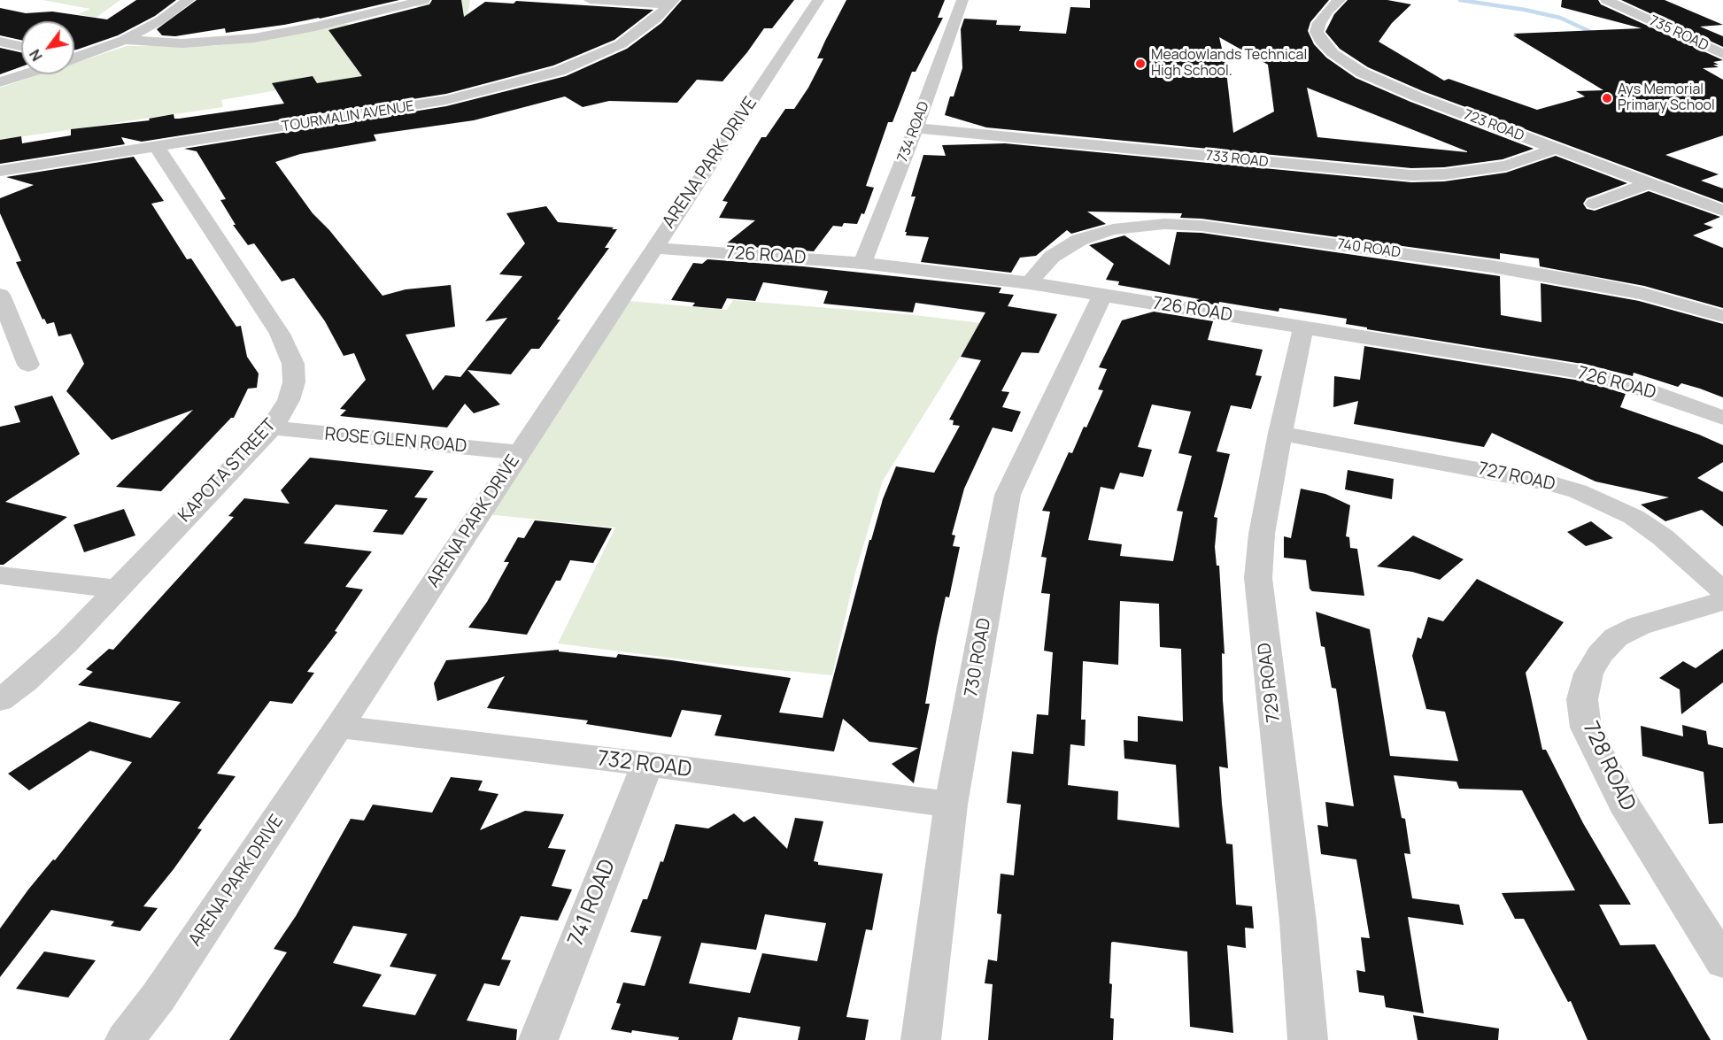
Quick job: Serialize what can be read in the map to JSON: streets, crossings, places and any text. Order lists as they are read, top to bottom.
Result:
{
  "streets": {
    "street": [
      "735 ROAD",
      "TOURMALIN AVENUE",
      "723 ROAD",
      "734 ROAD",
      "733 ROAD",
      "ARENA PARK DRIVE",
      "740 ROAD",
      "726 ROAD",
      "ROSE GLEN ROAD",
      "KAPOTA STREET",
      "727 ROAD",
      "730 ROAD",
      "729 ROAD",
      "732 ROAD",
      "728 ROAD",
      "741 ROAD"
    ]
  },
  "crossings": [
    ["TOURMALIN AVENUE", "KAPOTA STREET"],
    ["723 ROAD", "733 ROAD"],
    ["734 ROAD", "733 ROAD"],
    ["734 ROAD", "726 ROAD"],
    ["ARENA PARK DRIVE", "726 ROAD"],
    ["ARENA PARK DRIVE", "ROSE GLEN ROAD"],
    ["ARENA PARK DRIVE", "732 ROAD"],
    ["740 ROAD", "726 ROAD"],
    ["726 ROAD", "730 ROAD"],
    ["726 ROAD", "729 ROAD"],
    ["ROSE GLEN ROAD", "KAPOTA STREET"],
    ["727 ROAD", "729 ROAD"],
    ["730 ROAD", "732 ROAD"],
    ["732 ROAD", "741 ROAD"]
  ],
  "places": ["Meadowlands Technical High School.", "Ays Memorial Primary School"],
  "north": "bottom left"
}
